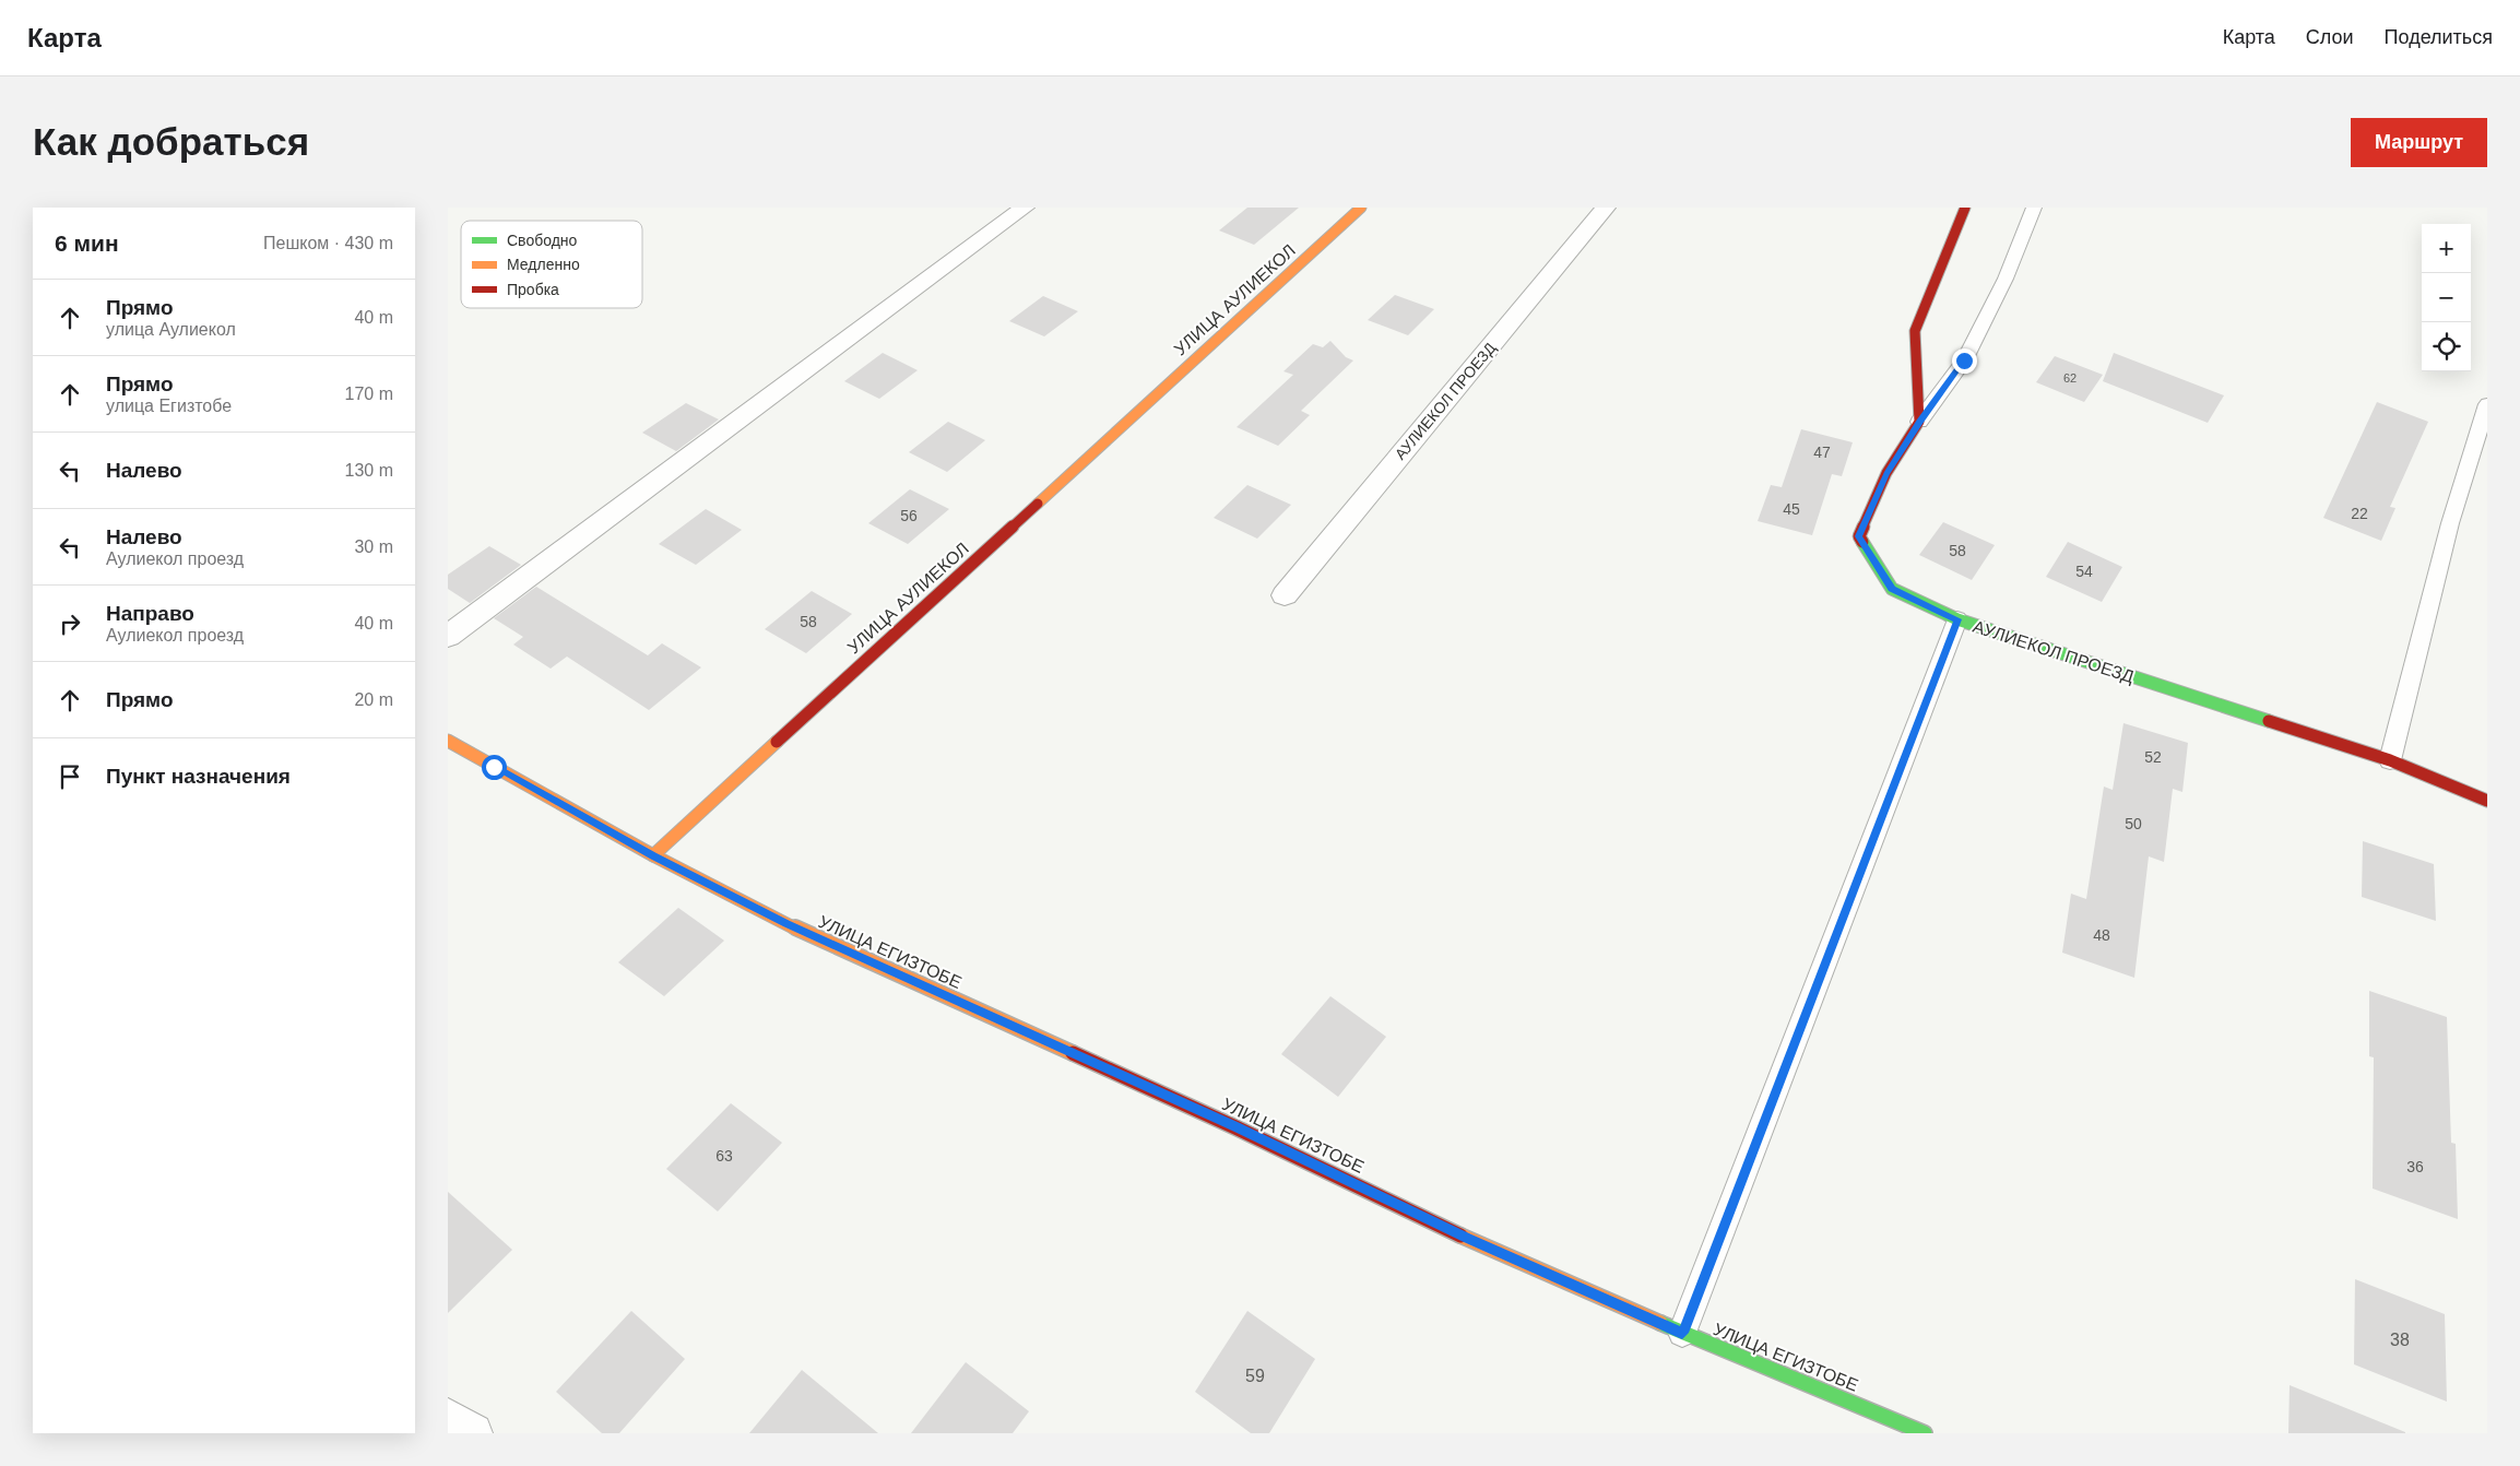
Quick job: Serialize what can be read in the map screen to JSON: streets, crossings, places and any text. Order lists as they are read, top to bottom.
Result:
{
  "streets": {
    "street": ["УЛИЦА АУЛИЕКОЛ", "АУЛИЕКОЛ ПРОЕЗД", "УЛИЦА ЕГИЗТОБЕ"]
  },
  "crossings": [
    ["УЛИЦА АУЛИЕКОЛ", "УЛИЦА ЕГИЗТОБЕ"]
  ],
  "house_numbers": [
    "62",
    "47",
    "45",
    "22",
    "56",
    "58",
    "54",
    "58",
    "52",
    "50",
    "48",
    "63",
    "36",
    "38",
    "59"
  ],
  "legend": ["Свободно", "Медленно", "Пробка"],
  "page": {
    "header": "Карта",
    "nav": ["Карта", "Слои", "Поделиться"],
    "buttons": "Маршрут",
    "title": "Как добраться",
    "heading": ["6 мин", "Пешком · 430 m"],
    "map_buttons": ["+", "−"],
    "list": [
      ["Прямо", "улица Аулиекол", "40 m"],
      ["Прямо", "улица Егизтобе", "170 m"],
      ["Налево", "130 m"],
      ["Налево", "Аулиекол проезд", "30 m"],
      ["Направо", "Аулиекол проезд", "40 m"],
      ["Прямо", "20 m"],
      "Пункт назначения"
    ]
  }
}
